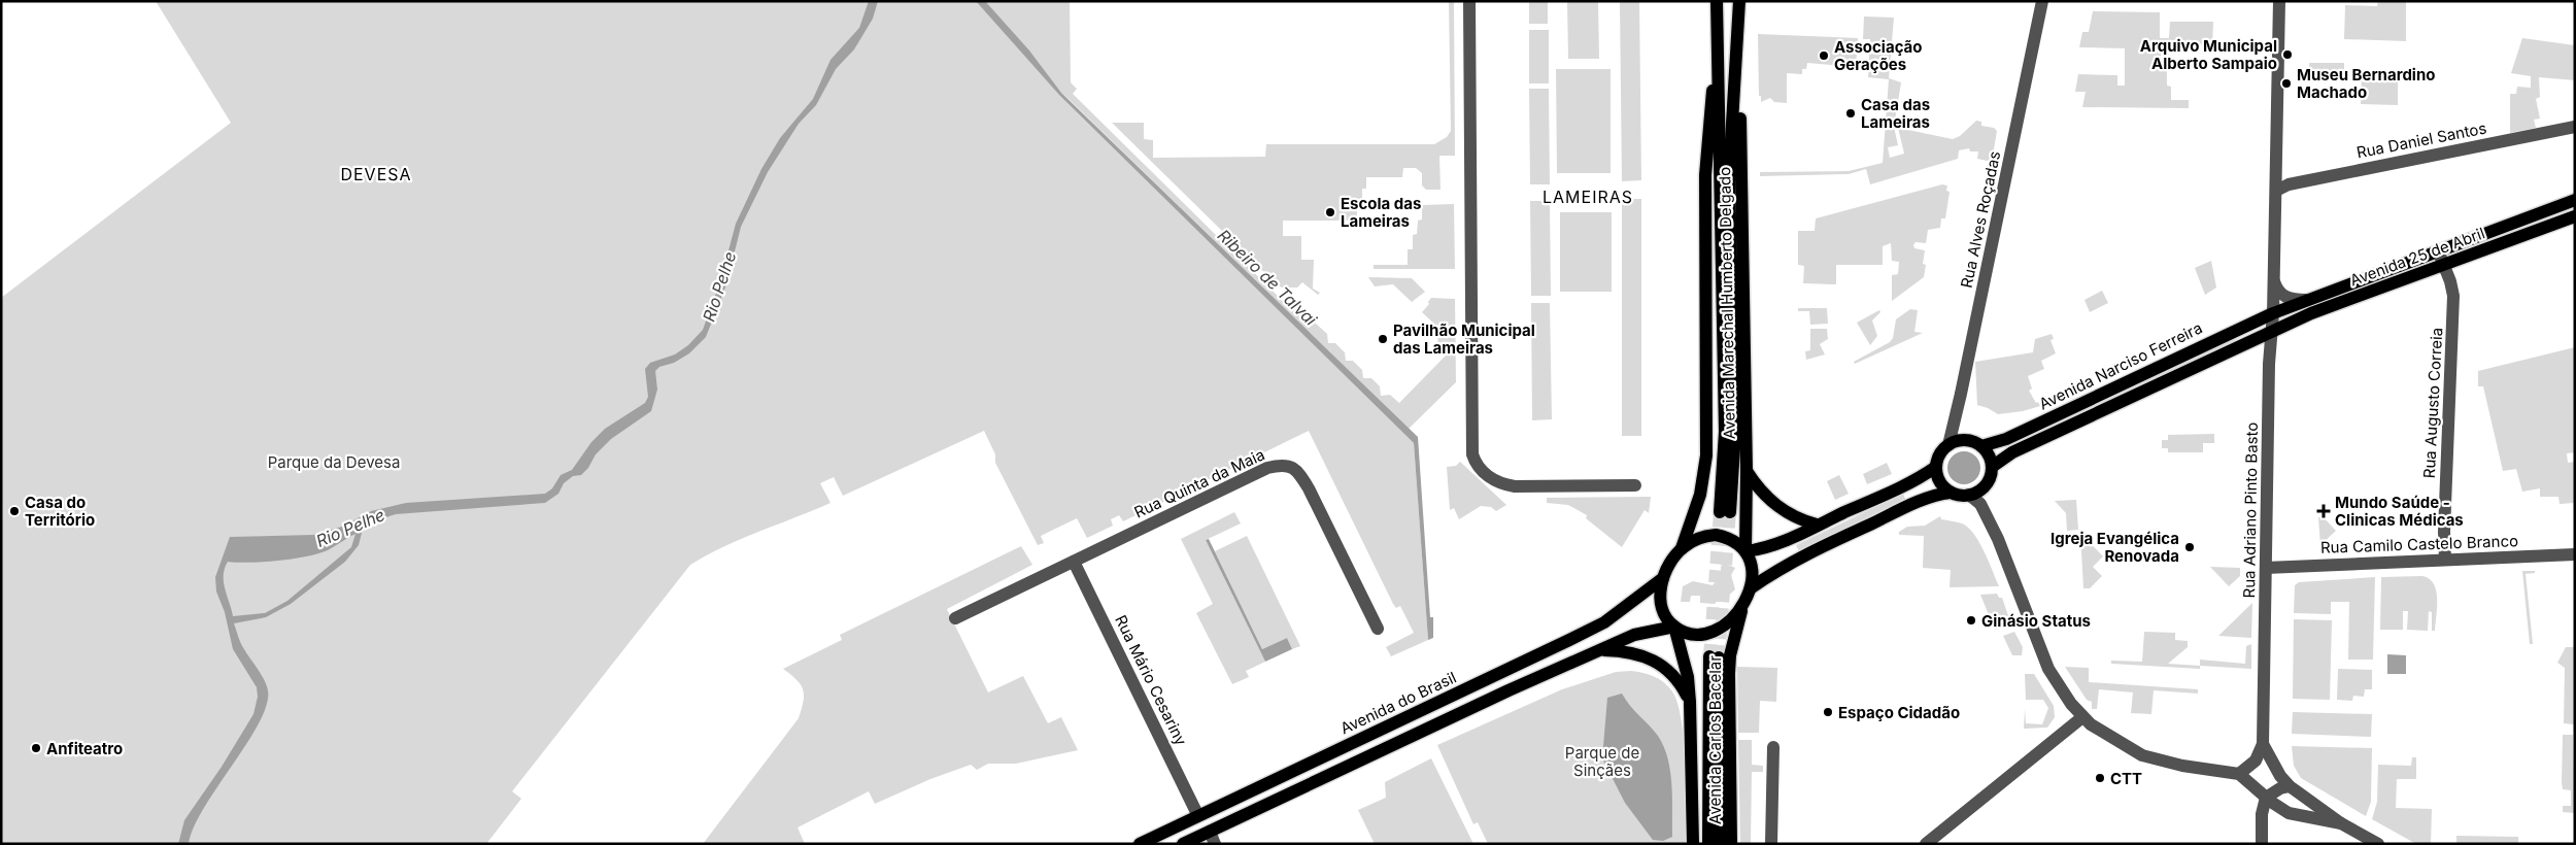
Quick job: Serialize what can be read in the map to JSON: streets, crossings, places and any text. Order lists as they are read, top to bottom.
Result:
{
  "streets": {
    "main road": [
      "Avenida 25 de Abril",
      "Avenida Marechal Humberto Delgado",
      "Avenida Narciso Ferreira",
      "Avenida do Brasil",
      "Avenida Carlos Bacelar"
    ],
    "street": [
      "Rua Daniel Santos",
      "Rua Alves Roçadas",
      "Rua Augusto Correia",
      "Rua Quinta da Maia",
      "Rua Adriano Pinto Basto",
      "Rua Camilo Castelo Branco",
      "Rua Mário Cesariny"
    ]
  },
  "crossings": [
    ["Rua Daniel Santos", "Rua Adriano Pinto Basto"],
    ["Rua Alves Roçadas", "Avenida Narciso Ferreira"],
    ["Avenida 25 de Abril", "Avenida Narciso Ferreira"],
    ["Avenida 25 de Abril", "Rua Augusto Correia"],
    ["Avenida 25 de Abril", "Rua Adriano Pinto Basto"],
    ["Avenida Marechal Humberto Delgado", "Avenida do Brasil"],
    ["Avenida Marechal Humberto Delgado", "Avenida Carlos Bacelar"],
    ["Avenida Narciso Ferreira", "Rua Adriano Pinto Basto"],
    ["Rua Augusto Correia", "Rua Camilo Castelo Branco"],
    ["Rua Quinta da Maia", "Rua Mário Cesariny"],
    ["Rua Adriano Pinto Basto", "Rua Camilo Castelo Branco"],
    ["Rua Mário Cesariny", "Avenida do Brasil"],
    ["Avenida do Brasil", "Avenida Carlos Bacelar"]
  ],
  "districts": ["DEVESA", "LAMEIRAS"],
  "water": ["Ribeiro de Talvai", "Rio Pelhe"],
  "parks": ["Parque da Devesa", "Parque de Sinçães"],
  "places": {
    "other": [
      "Arquivo Municipal Alberto Sampaio",
      "Associação Gerações",
      "Museu Bernardino Machado",
      "Casa das Lameiras",
      "Escola das Lameiras",
      "Pavilhão Municipal das Lameiras",
      "Casa do Território",
      "Igreja Evangélica Renovada",
      "Ginásio Status",
      "Espaço Cidadão",
      "Anfiteatro",
      "CTT"
    ],
    "health": ["Mundo Saúde - Clinicas Médicas"]
  }
}
